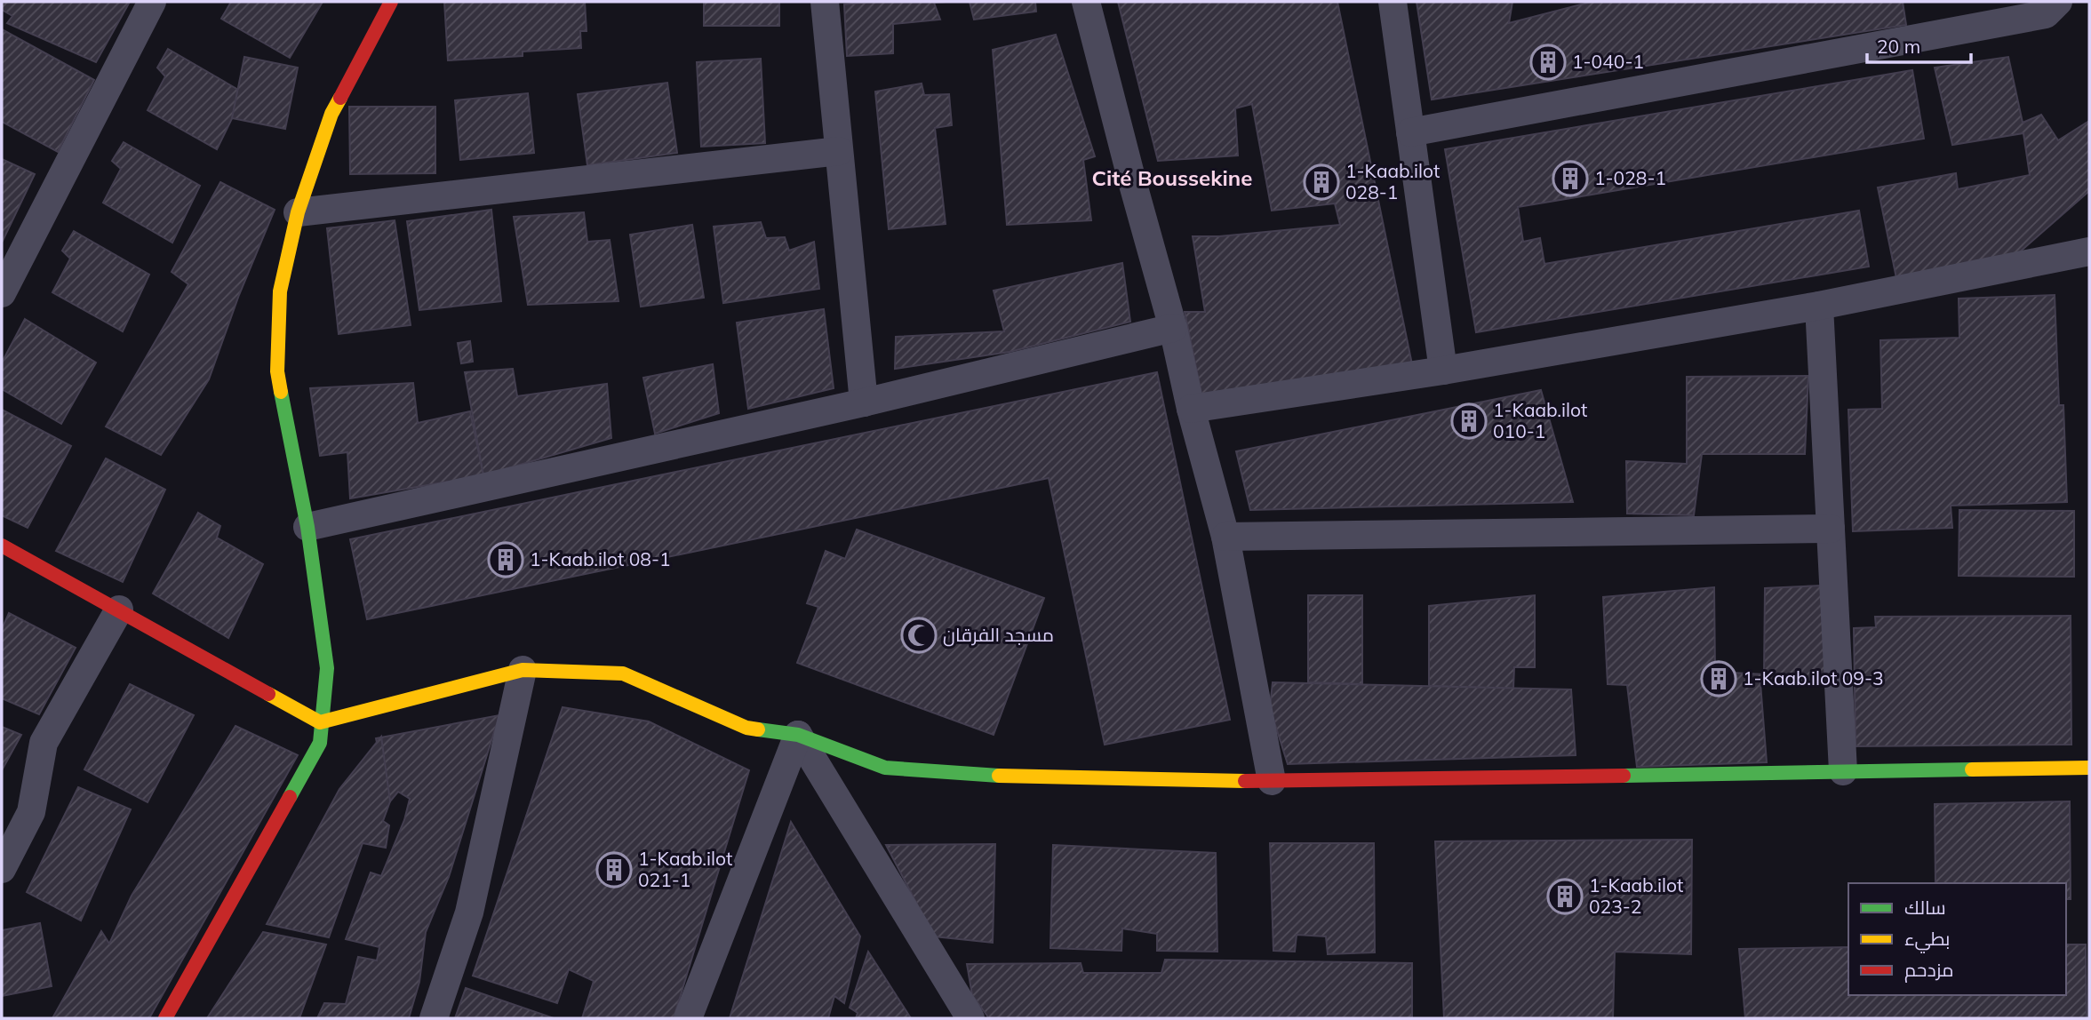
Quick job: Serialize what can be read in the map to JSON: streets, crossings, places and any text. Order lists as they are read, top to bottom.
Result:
{
  "districts": ["Cité Boussekine"],
  "places": {
    "building": [
      "1-040-1",
      "1-028-1",
      "1-Kaab.ilot 028-1",
      "1-Kaab.ilot 010-1",
      "1-Kaab.ilot 08-1",
      "1-Kaab.ilot 09-3",
      "1-Kaab.ilot 021-1",
      "1-Kaab.ilot 023-2"
    ],
    "mosque": ["مسجد الفرقان"]
  },
  "legend": ["سالك", "بطيء", "مزدحم"],
  "scale_bar": "20 m"
}
